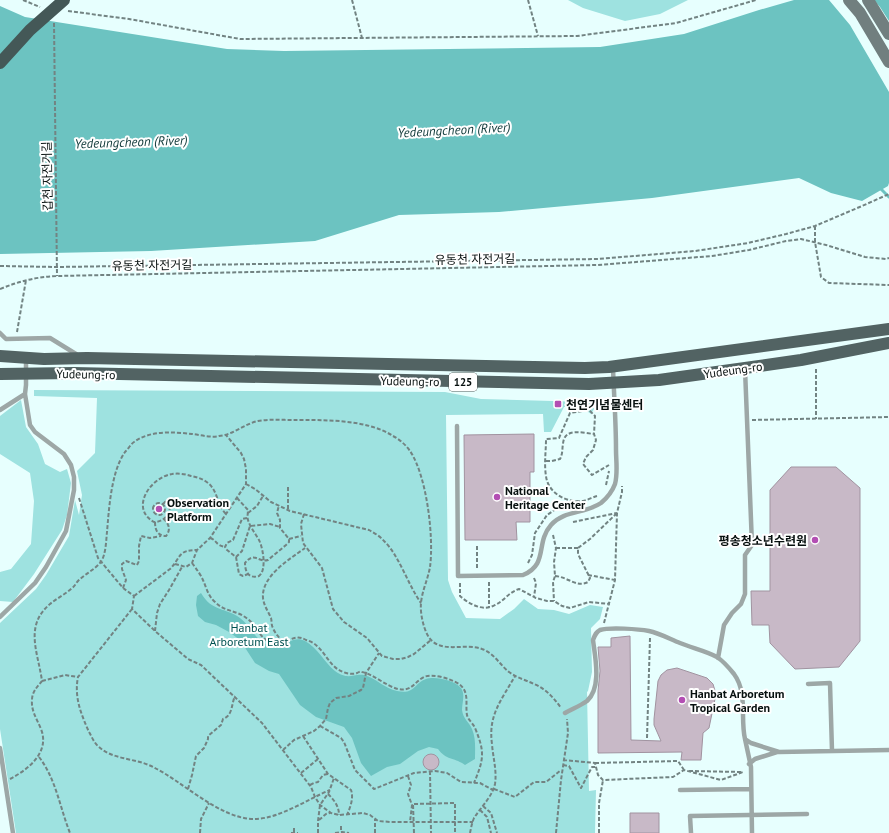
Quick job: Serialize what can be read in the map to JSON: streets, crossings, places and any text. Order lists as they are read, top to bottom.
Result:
{
  "streets": {
    "main road": ["Yudeung-ro", "125"],
    "path": ["갑천 자전거길", "유동천 자전거길"]
  },
  "crossings": [
    ["갑천 자전거길", "유동천 자전거길"]
  ],
  "water": ["Yedeungcheon (River)"],
  "parks": ["Hanbat Arboretum East"],
  "places": {
    "transit": ["천연기념물센터"],
    "other": [
      "National Heritage Center",
      "Observation Platform",
      "평송청소년수련원",
      "Hanbat Arboretum Tropical Garden"
    ]
  }
}
